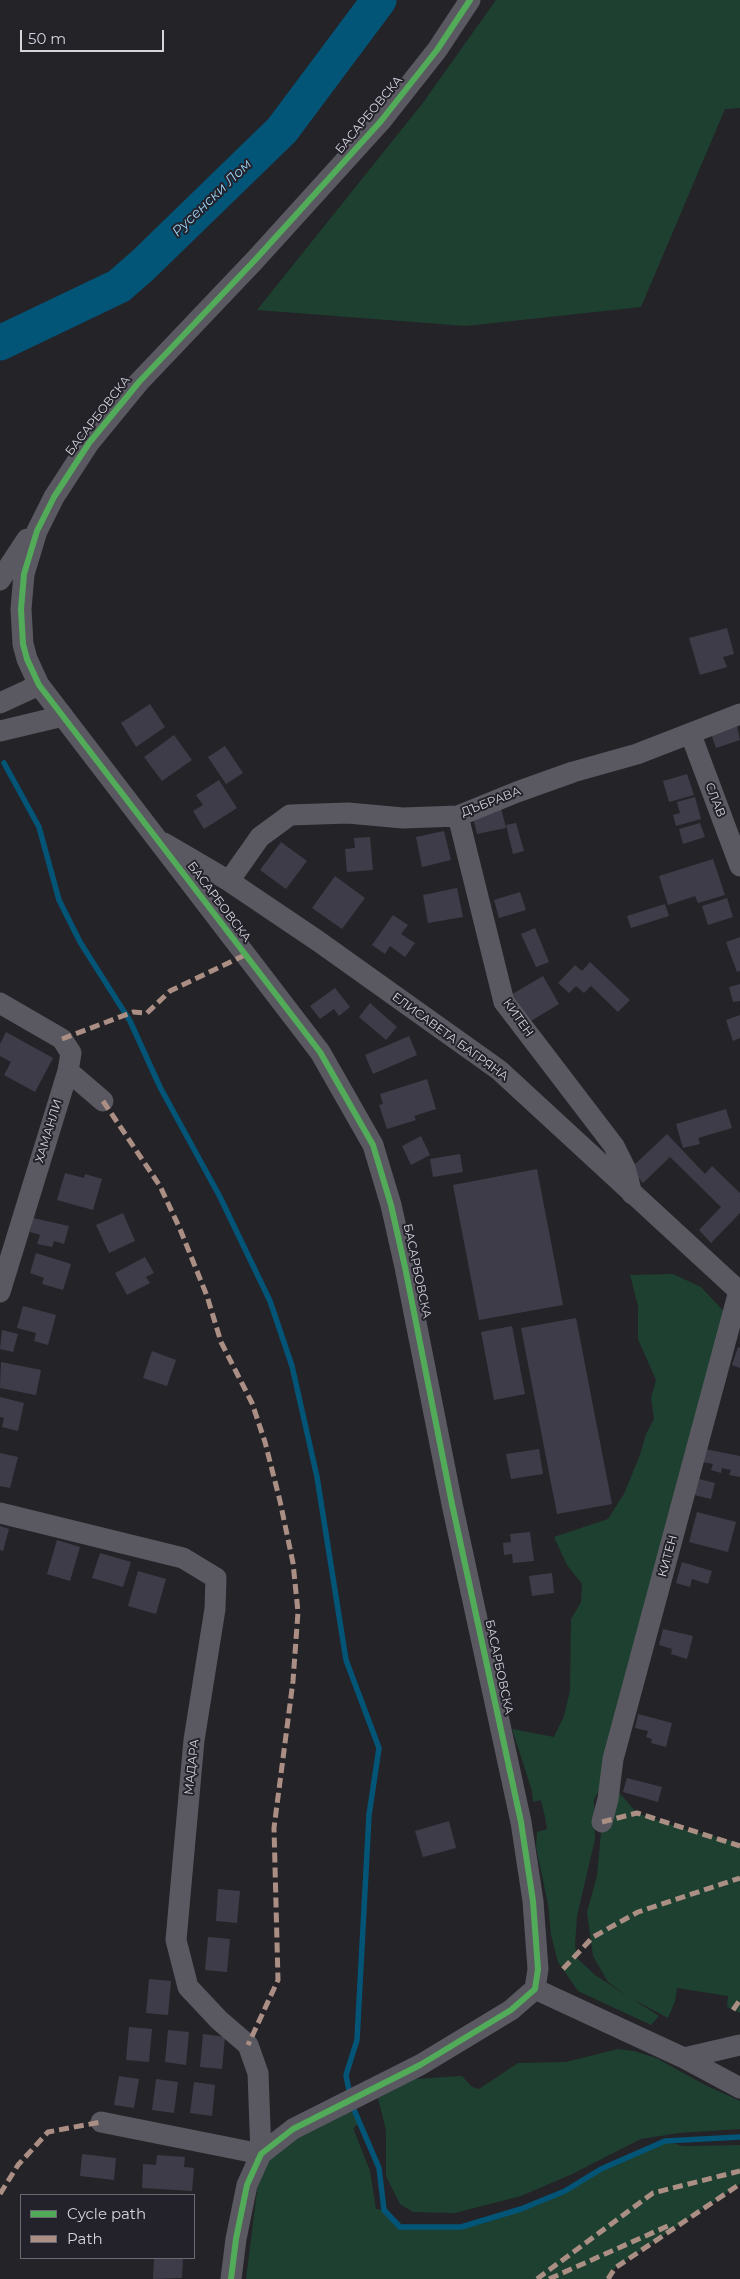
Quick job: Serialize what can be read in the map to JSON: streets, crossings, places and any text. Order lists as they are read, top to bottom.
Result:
{
  "streets": {
    "street": [
      "БАСАРБОВСКА",
      "СЛАВ",
      "ДЪБРАВА",
      "КИТЕН",
      "ЕЛИСАВЕТА БАГРЯНА",
      "ХАМАНЛИ",
      "МАДАРА"
    ]
  },
  "crossings": [
    ["БАСАРБОВСКА", "ЕЛИСАВЕТА БАГРЯНА"],
    ["СЛАВ", "ДЪБРАВА"],
    ["ДЪБРАВА", "КИТЕН"],
    ["ДЪБРАВА", "ЕЛИСАВЕТА БАГРЯНА"],
    ["КИТЕН", "ЕЛИСАВЕТА БАГРЯНА"]
  ],
  "water": ["Русенски Лом"],
  "legend": ["Cycle path", "Path"],
  "scale_bar": "50 m"
}
